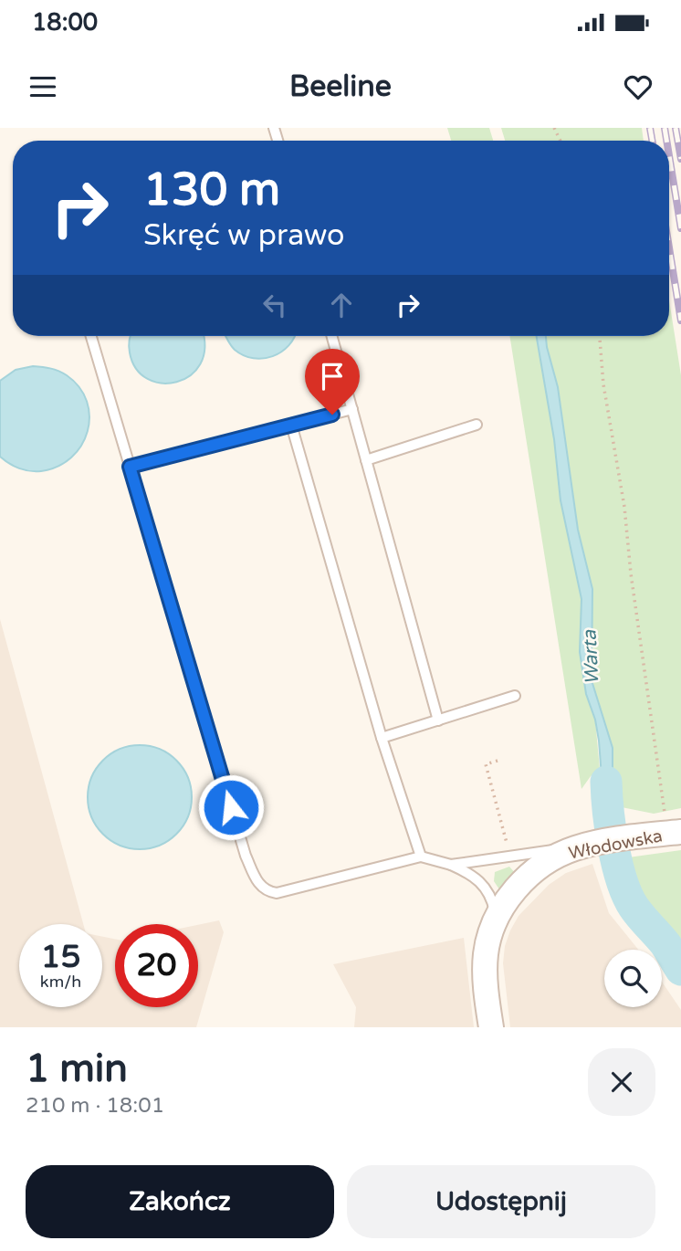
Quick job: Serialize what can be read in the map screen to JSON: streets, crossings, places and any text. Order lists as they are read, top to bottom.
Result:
{
  "streets": {
    "street": ["Włodowska"]
  },
  "water": ["Warta"],
  "page": {
    "status": "18:00",
    "header": "Beeline",
    "turn": ["130 m", "Skręć w prawo"],
    "speed": "15 km/h",
    "limit": "20",
    "heading": ["1 min", "210 m · 18:01"],
    "buttons": ["Zakończ", "Udostępnij"]
  }
}
